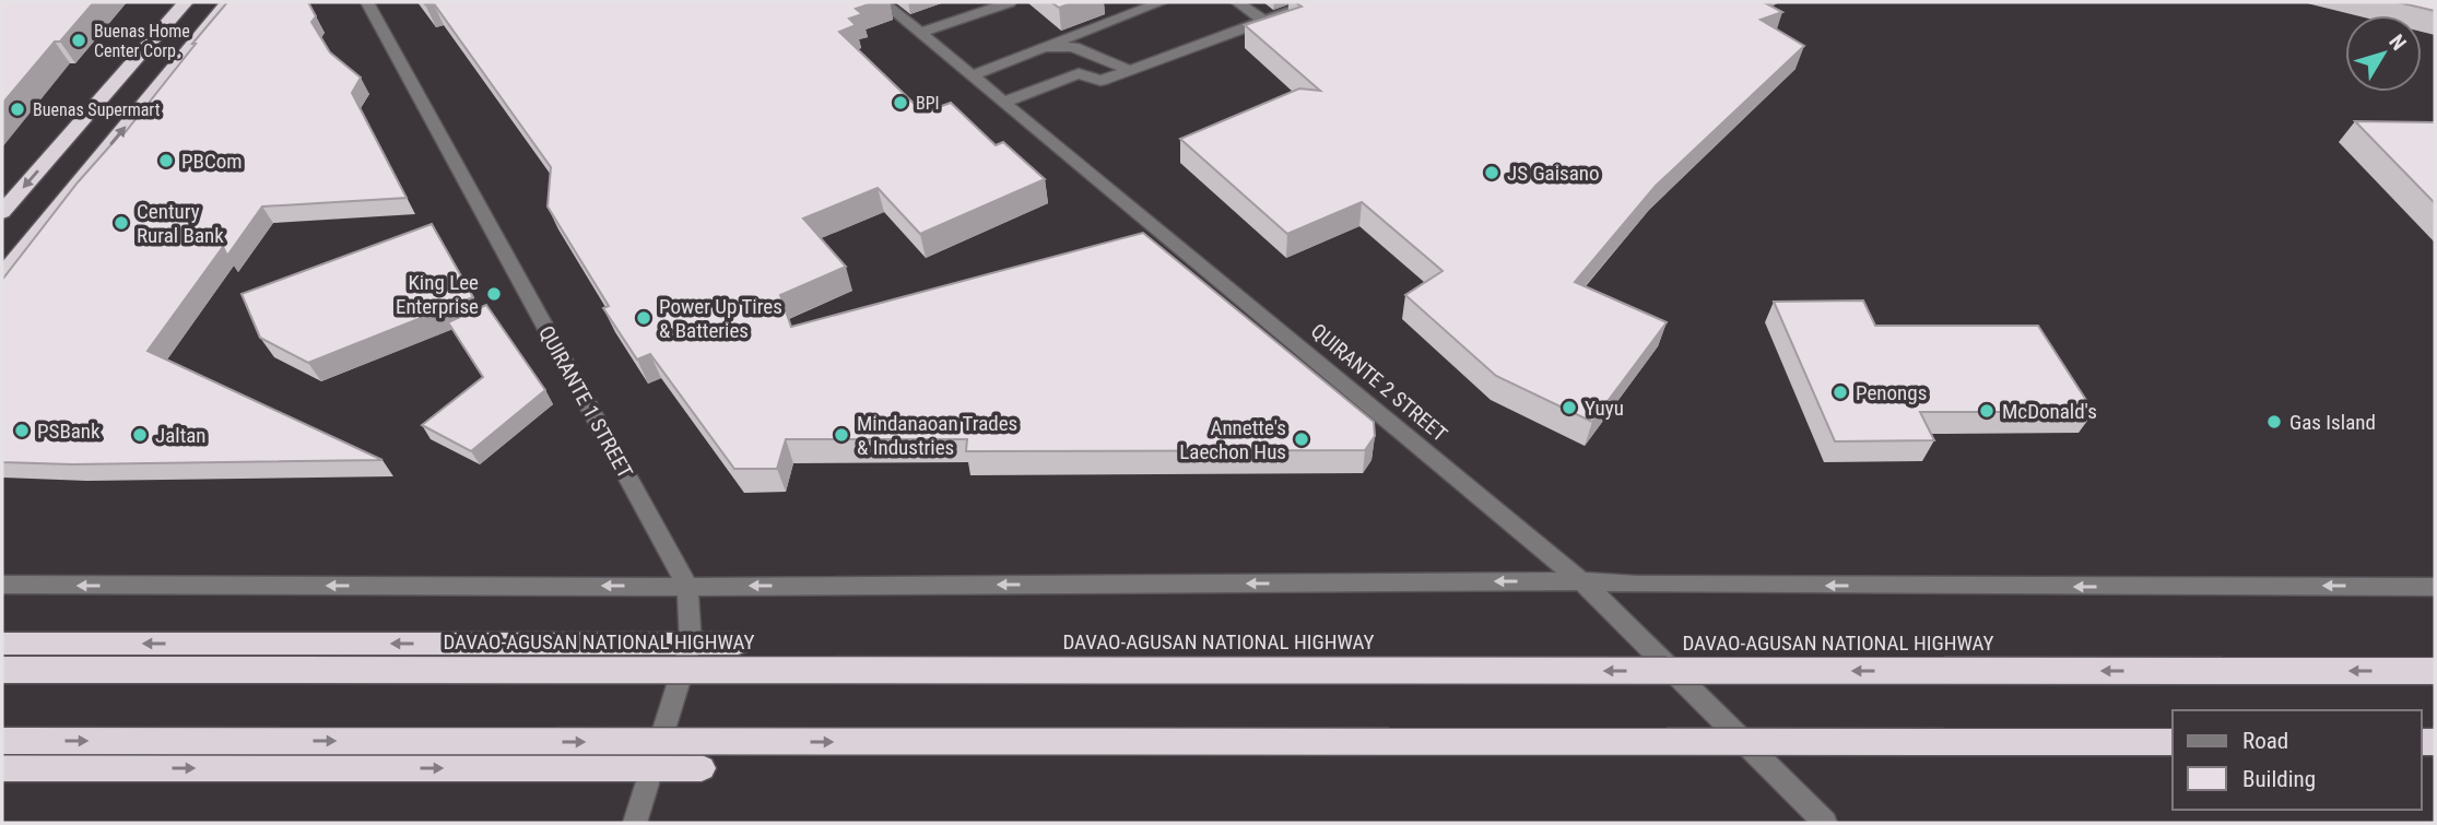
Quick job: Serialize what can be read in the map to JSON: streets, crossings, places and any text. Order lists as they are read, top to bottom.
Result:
{
  "streets": {
    "highway": ["DAVAO-AGUSAN NATIONAL HIGHWAY"],
    "street": ["QUIRANTE 2 STREET", "QUIRANTE 1 STREET"]
  },
  "crossings": [
    ["QUIRANTE 1 STREET", "DAVAO-AGUSAN NATIONAL HIGHWAY"]
  ],
  "places": [
    "Buenas Home Center Corp.",
    "BPI",
    "Buenas Supermart",
    "PBCom",
    "JS Gaisano",
    "Century Rural Bank",
    "King Lee Enterprise",
    "Power Up Tires & Batteries",
    "Penongs",
    "Yuyu",
    "McDonald's",
    "Gas Island",
    "PSBank",
    "Jaltan",
    "Mindanaoan Trades & Industries",
    "Annette's Laechon Hus"
  ],
  "legend": ["Road", "Building"],
  "north": "top right"
}
